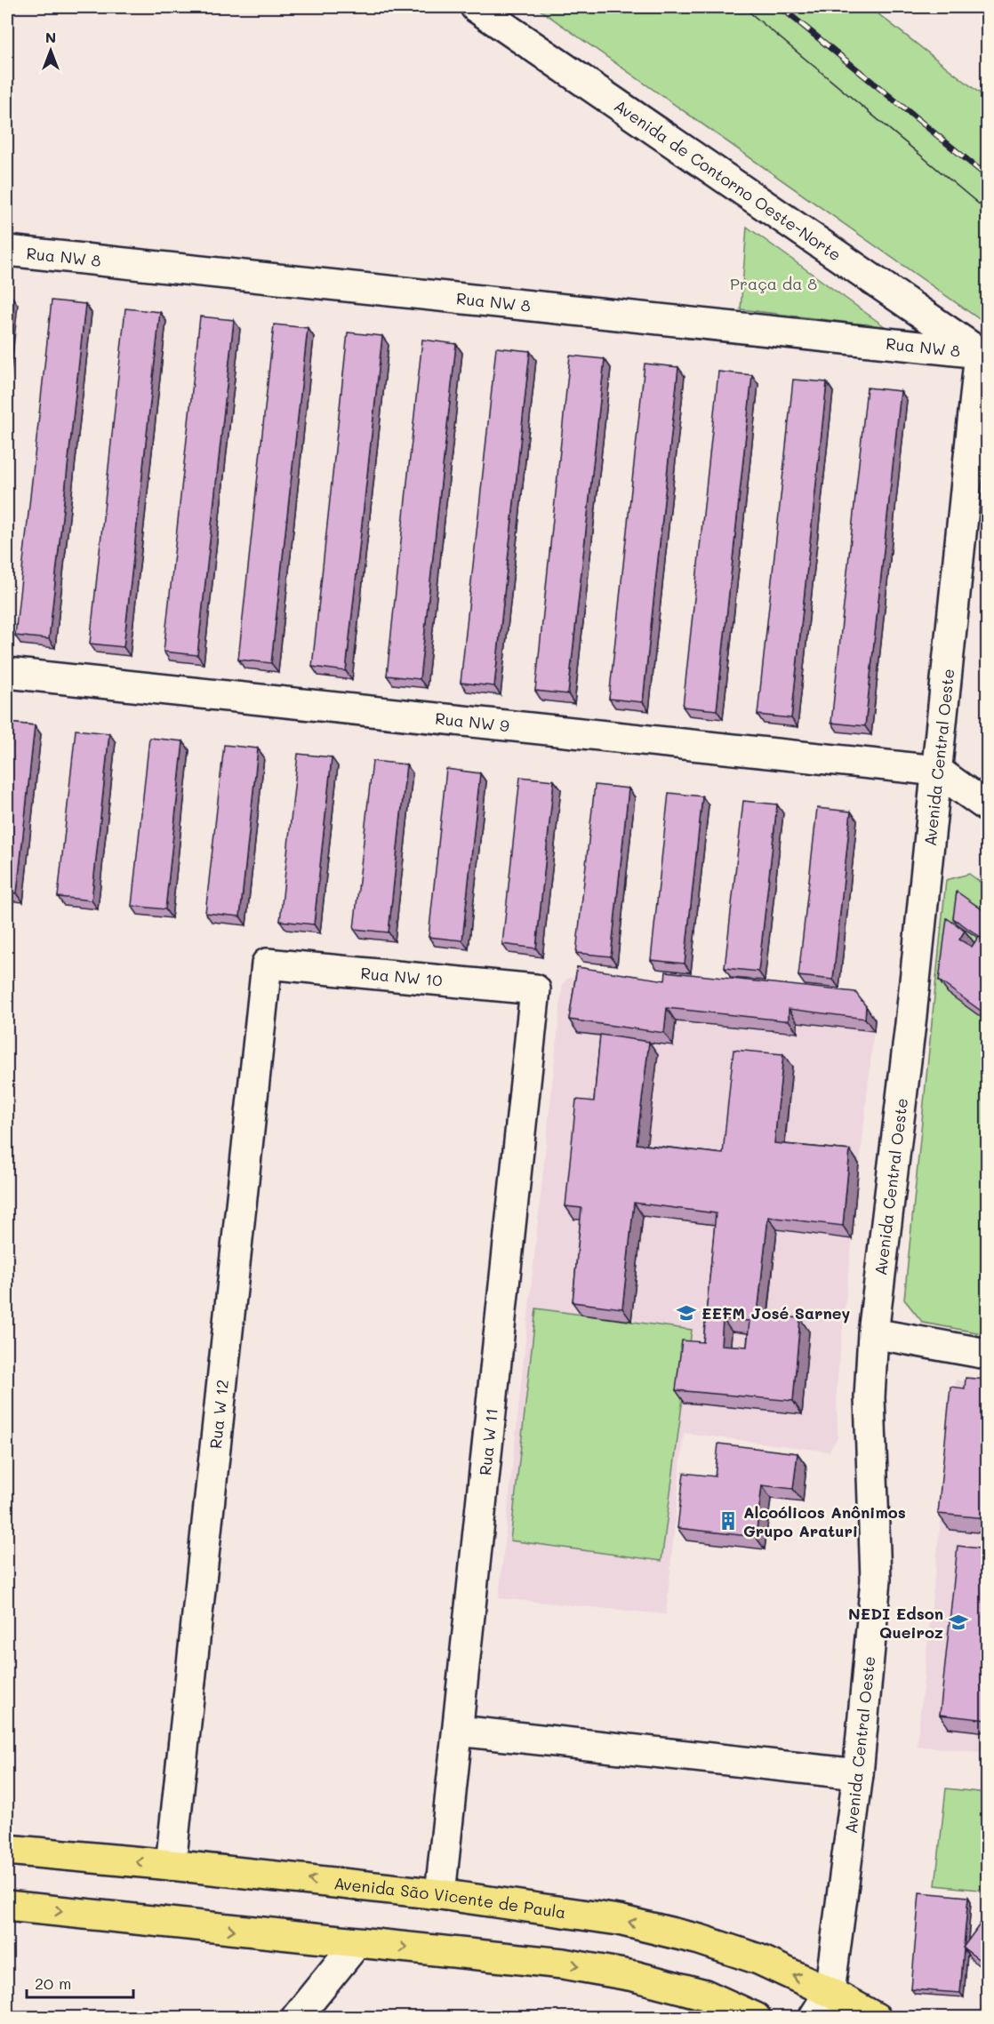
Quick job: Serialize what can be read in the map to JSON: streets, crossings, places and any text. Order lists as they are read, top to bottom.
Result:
{
  "streets": {
    "main road": ["Avenida São Vicente de Paula"],
    "street": [
      "Avenida de Contorno Oeste-Norte",
      "Rua NW 8",
      "Rua NW 9",
      "Avenida Central Oeste",
      "Rua NW 10",
      "Rua W 12",
      "Rua W 11"
    ]
  },
  "crossings": [
    ["Avenida de Contorno Oeste-Norte", "Rua NW 8"],
    ["Avenida de Contorno Oeste-Norte", "Avenida Central Oeste"],
    ["Rua NW 8", "Avenida Central Oeste"],
    ["Rua NW 9", "Avenida Central Oeste"],
    ["Avenida Central Oeste", "Avenida São Vicente de Paula"],
    ["Rua NW 10", "Rua W 12"],
    ["Rua NW 10", "Rua W 11"],
    ["Rua W 12", "Avenida São Vicente de Paula"],
    ["Rua W 11", "Avenida São Vicente de Paula"]
  ],
  "parks": ["Praça da 8"],
  "places": {
    "school or university": ["EEFM José Sarney", "NEDI Edson Queiroz"],
    "building": ["Alcoólicos Anônimos Grupo Araturi"]
  },
  "scale_bar": "20 m",
  "north": "top"
}
